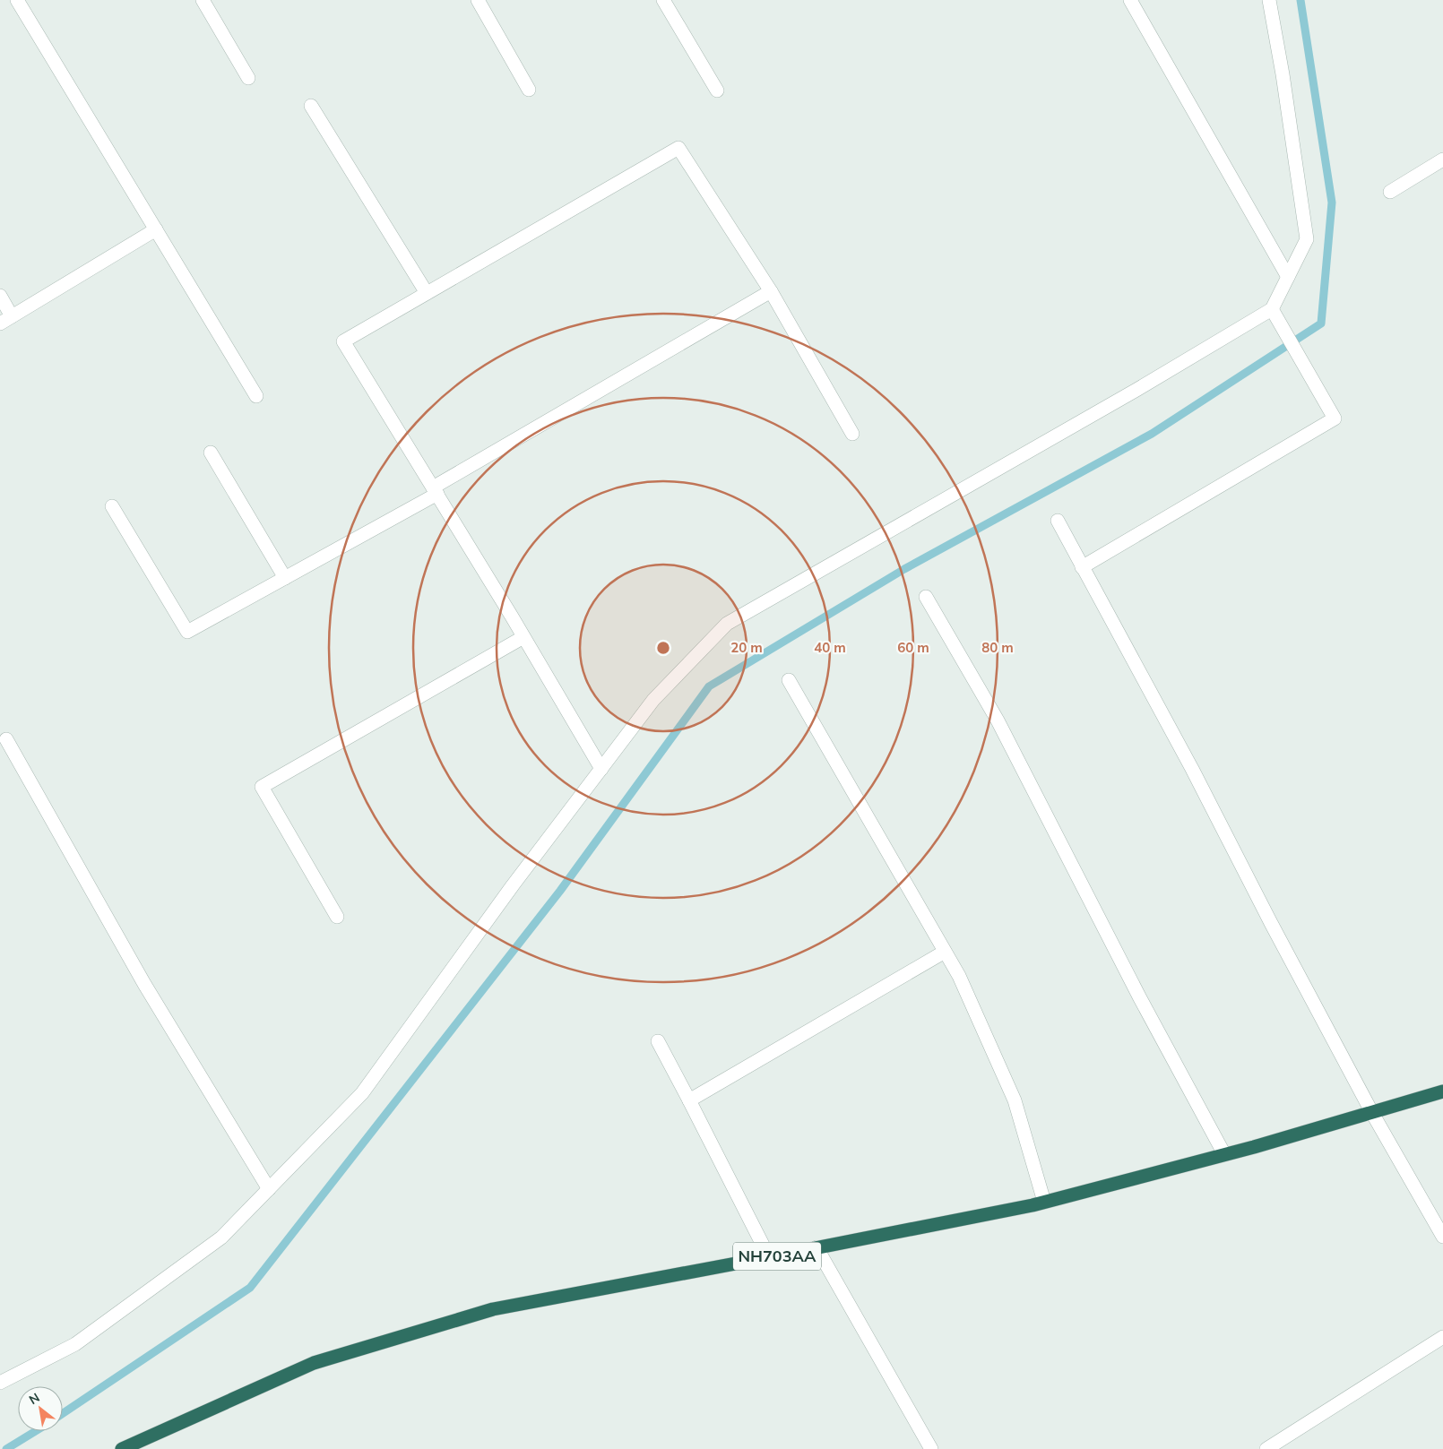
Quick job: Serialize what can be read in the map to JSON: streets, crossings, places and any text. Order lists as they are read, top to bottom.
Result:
{
  "streets": {
    "highway": ["NH703AA"]
  },
  "north": "top left",
  "rings": [
    "20 m",
    "40 m",
    "60 m",
    "80 m"
  ]
}
